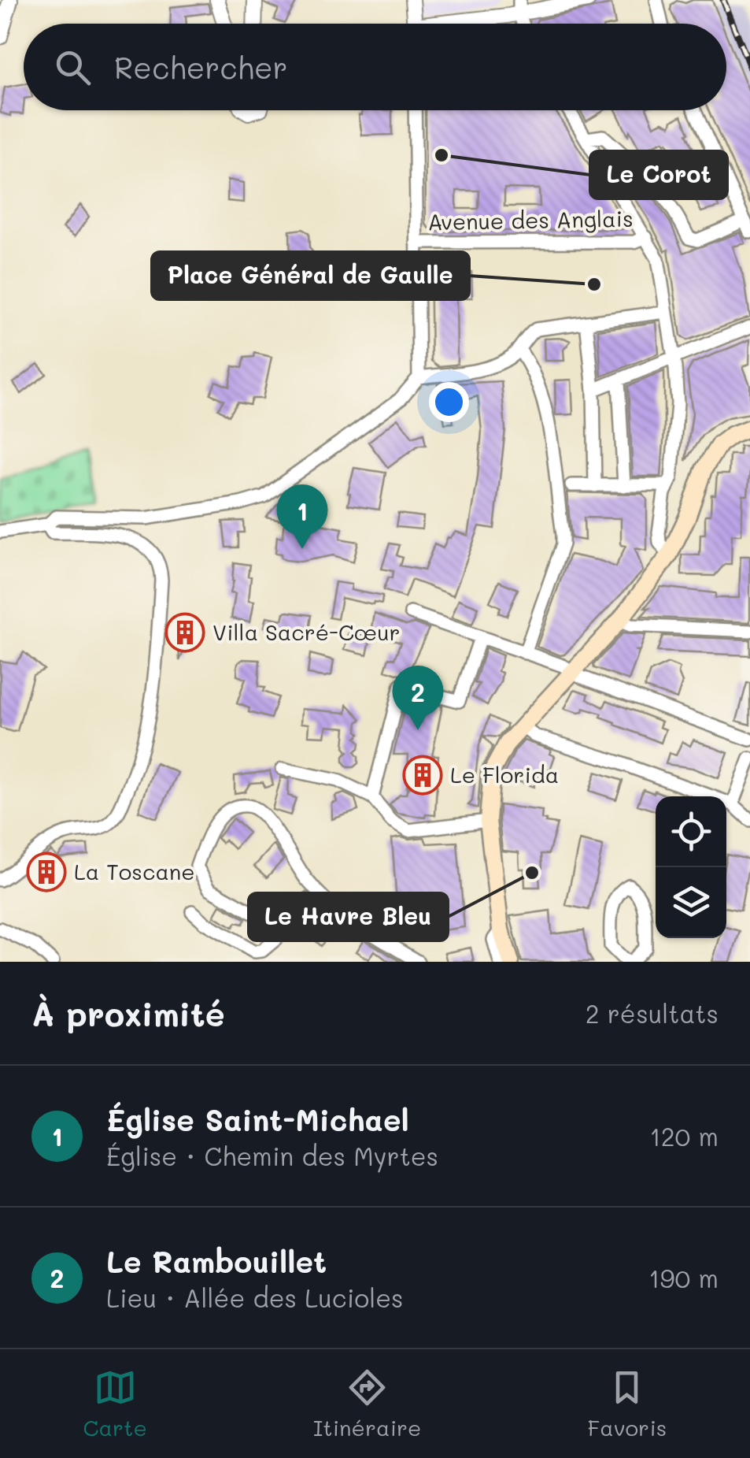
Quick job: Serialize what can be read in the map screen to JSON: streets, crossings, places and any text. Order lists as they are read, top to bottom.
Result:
{
  "streets": {
    "street": ["Avenue des Anglais"]
  },
  "places": {
    "other": ["Le Corot", "Place Général de Gaulle", "Le Havre Bleu"],
    "building": ["Villa Sacré-Cœur", "Le Florida", "La Toscane"]
  },
  "page": {
    "search": "Rechercher",
    "pins": ["1", "2"],
    "heading": ["À proximité", "2 résultats"],
    "list": [
      {
        "mark": "1",
        "name": "Église Saint-Michael",
        "note": "Église · Chemin des Myrtes",
        "value": "120 m"
      },
      {
        "mark": "2",
        "name": "Le Rambouillet",
        "note": "Lieu · Allée des Lucioles",
        "value": "190 m"
      }
    ],
    "nav": ["Carte", "Itinéraire", "Favoris"]
  }
}
